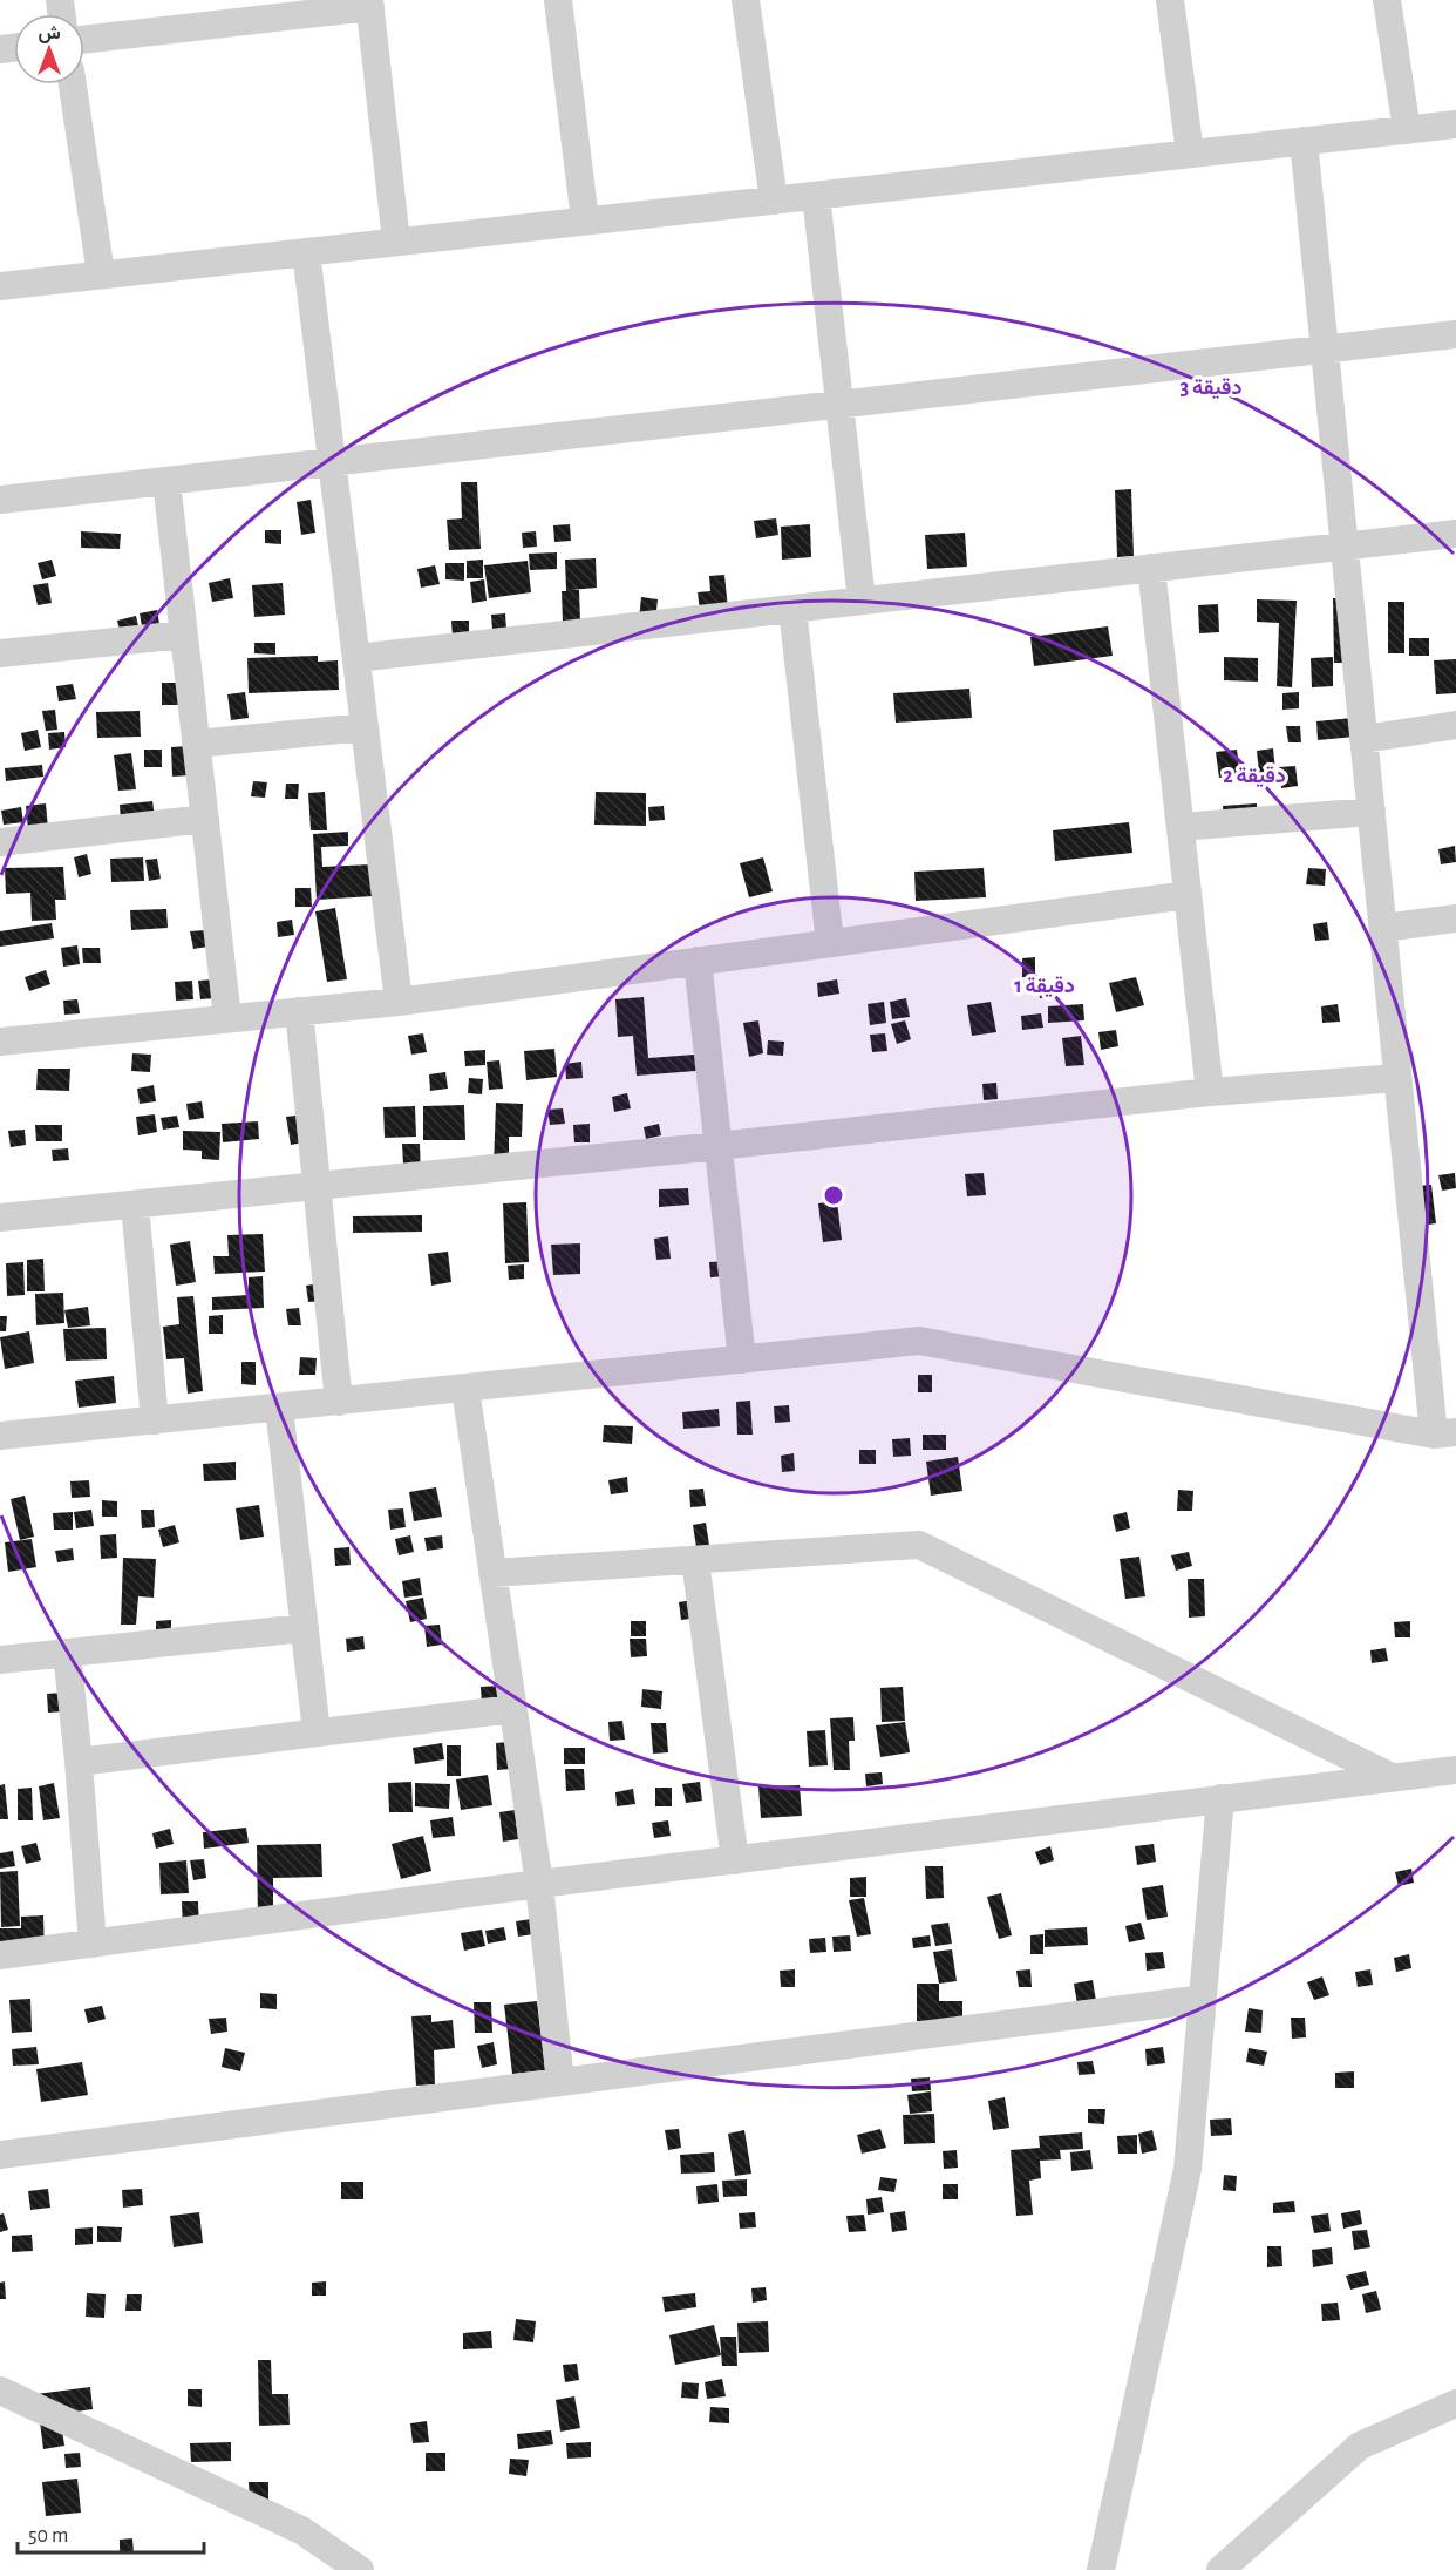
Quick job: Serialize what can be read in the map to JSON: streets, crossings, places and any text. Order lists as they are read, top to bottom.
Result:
{
  "scale_bar": "50 m",
  "north": "top",
  "rings": ["3 دقيقة", "2 دقيقة", "1 دقيقة"]
}
